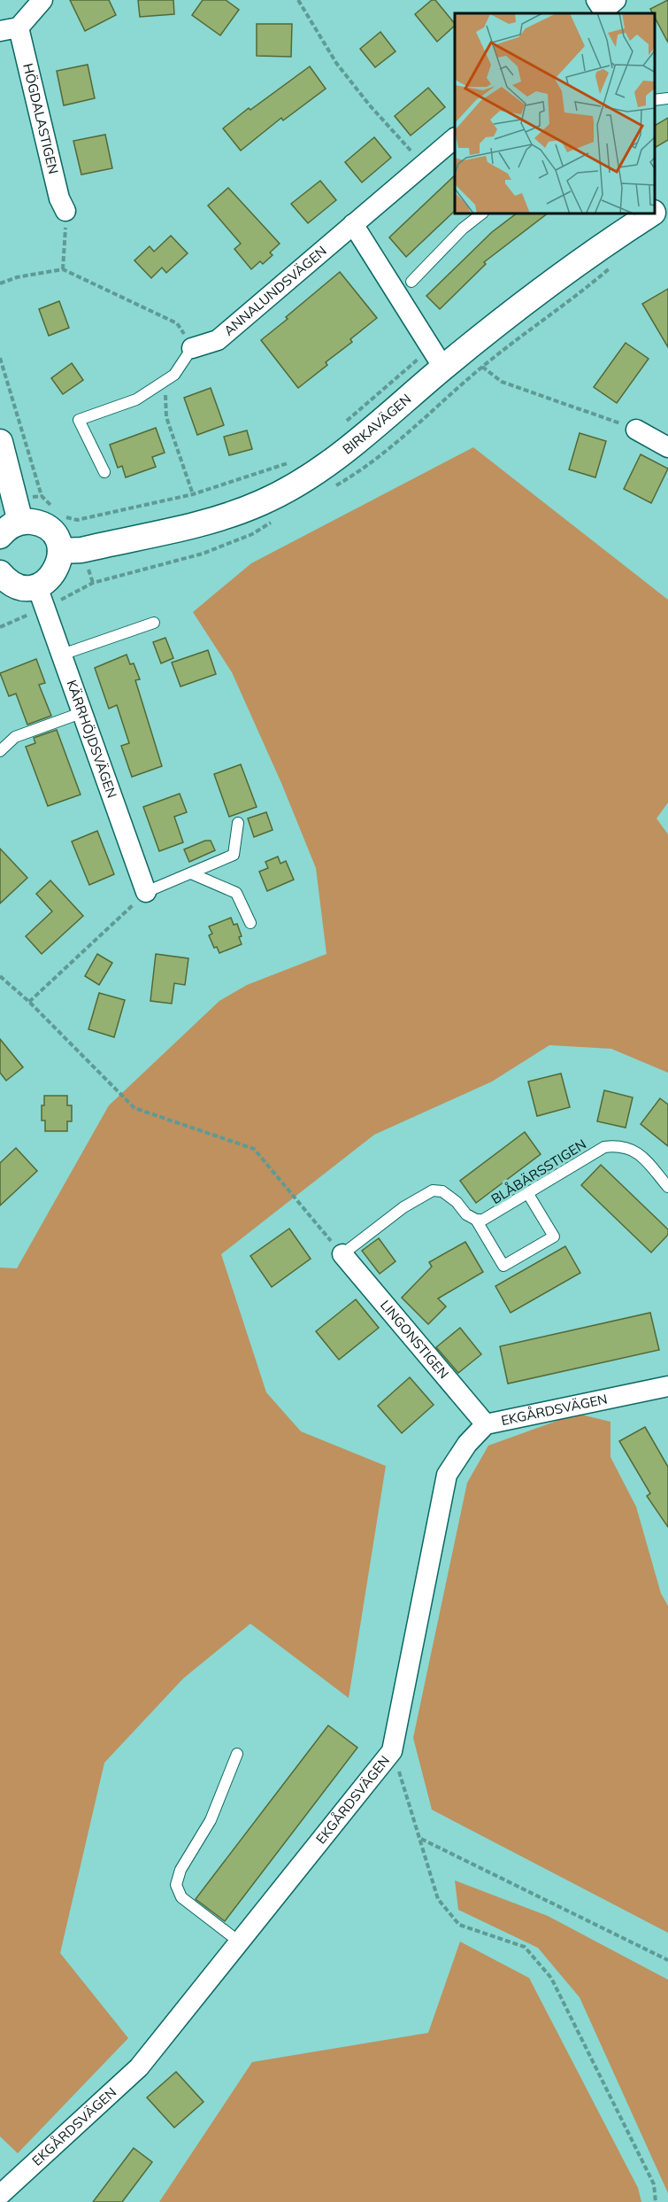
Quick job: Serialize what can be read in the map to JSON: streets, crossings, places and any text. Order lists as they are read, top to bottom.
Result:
{
  "streets": {
    "street": [
      "HÖGDALASTIGEN",
      "ANNALUNDSVÄGEN",
      "BIRKAVÄGEN",
      "KÄRRHÖJDSVÄGEN",
      "LINGONSTIGEN",
      "EKGÅRDSVÄGEN"
    ],
    "lane": ["BLÅBÄRSSTIGEN"]
  },
  "crossings": [
    ["LINGONSTIGEN", "EKGÅRDSVÄGEN"]
  ]
}
